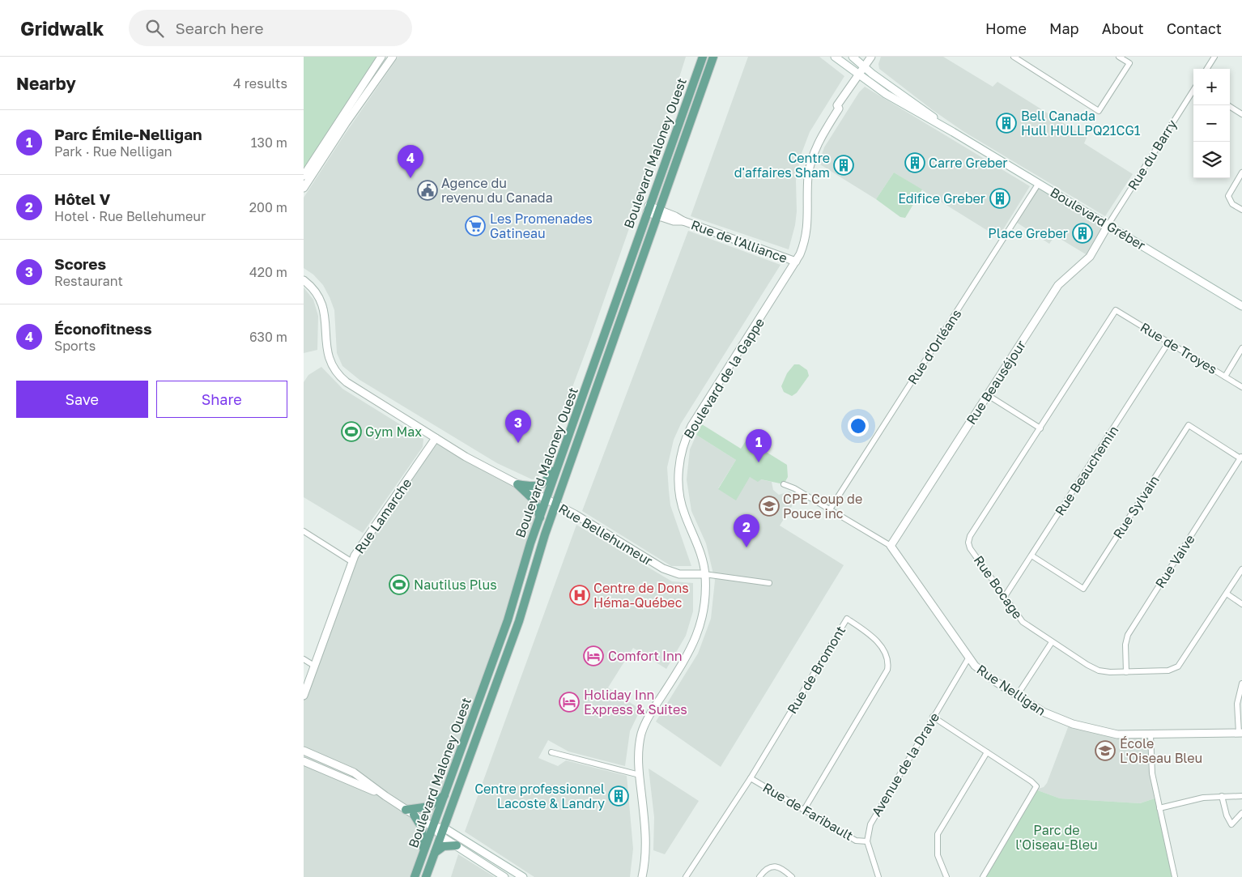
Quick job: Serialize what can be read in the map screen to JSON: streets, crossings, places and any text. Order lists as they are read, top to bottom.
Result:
{
  "streets": {
    "main road": ["Boulevard Maloney Ouest"],
    "street": [
      "Rue du Barry",
      "Boulevard Gréber",
      "Rue de l'Alliance",
      "Rue d'Orléans",
      "Rue de Troyes",
      "Boulevard de la Gappe",
      "Rue Beauséjour",
      "Rue Beauchemin",
      "Rue Sylvain",
      "Rue Lamarche",
      "Rue Bellehumeur",
      "Rue Vaive",
      "Rue Bocage",
      "Rue de Bromont",
      "Rue Nelligan",
      "Avenue de la Drave",
      "Rue de Faribault"
    ]
  },
  "crossings": [
    ["Boulevard Maloney Ouest", "Rue de l'Alliance"],
    ["Boulevard Maloney Ouest", "Rue Bellehumeur"],
    ["Rue du Barry", "Boulevard Gréber"],
    ["Rue du Barry", "Rue Beauséjour"],
    ["Boulevard Gréber", "Rue d'Orléans"],
    ["Boulevard Gréber", "Boulevard de la Gappe"],
    ["Boulevard Gréber", "Rue Beauséjour"],
    ["Rue de l'Alliance", "Boulevard de la Gappe"],
    ["Rue d'Orléans", "Rue Nelligan"],
    ["Rue de Troyes", "Rue Beauchemin"],
    ["Rue de Troyes", "Rue Bocage"],
    ["Boulevard de la Gappe", "Rue Bellehumeur"],
    ["Rue Beauséjour", "Rue Nelligan"],
    ["Rue Beauchemin", "Rue Sylvain"],
    ["Rue Beauchemin", "Rue Bocage"],
    ["Rue Sylvain", "Rue Vaive"],
    ["Rue Lamarche", "Rue Bellehumeur"],
    ["Rue Vaive", "Rue Bocage"],
    ["Rue de Bromont", "Rue de Faribault"],
    ["Rue Nelligan", "Avenue de la Drave"],
    ["Avenue de la Drave", "Rue de Faribault"]
  ],
  "parks": ["Parc de l'Oiseau-Bleu"],
  "places": {
    "building": [
      "Bell Canada Hull HULLPQ21CG1",
      "Carre Greber",
      "Centre d'affaires Sham",
      "Edifice Greber",
      "Place Greber",
      "Centre professionnel Lacoste & Landry"
    ],
    "public building": ["Agence du revenu du Canada"],
    "supermarket": ["Les Promenades Gatineau"],
    "sports": ["Gym Max", "Nautilus Plus"],
    "school or university": ["CPE Coup de Pouce inc", "École L'Oiseau Bleu"],
    "hospital": ["Centre de Dons Héma-Québec"],
    "hotel": ["Comfort Inn", "Holiday Inn Express & Suites"]
  },
  "page": {
    "header": "Gridwalk",
    "search": "Search here",
    "nav": [
      "Home",
      "Map",
      "About",
      "Contact"
    ],
    "heading": ["Nearby", "4 results"],
    "map_buttons": ["+", "−"],
    "list": [
      {
        "mark": "1",
        "name": "Parc Émile-Nelligan",
        "note": "Park · Rue Nelligan",
        "value": "130 m"
      },
      {
        "mark": "2",
        "name": "Hôtel V",
        "note": "Hotel · Rue Bellehumeur",
        "value": "200 m"
      },
      {
        "mark": "3",
        "name": "Scores",
        "note": "Restaurant",
        "value": "420 m"
      },
      {
        "mark": "4",
        "name": "Éconofitness",
        "note": "Sports",
        "value": "630 m"
      }
    ],
    "pins": [
      "4",
      "3",
      "1",
      "2"
    ],
    "buttons": ["Save", "Share"]
  }
}
